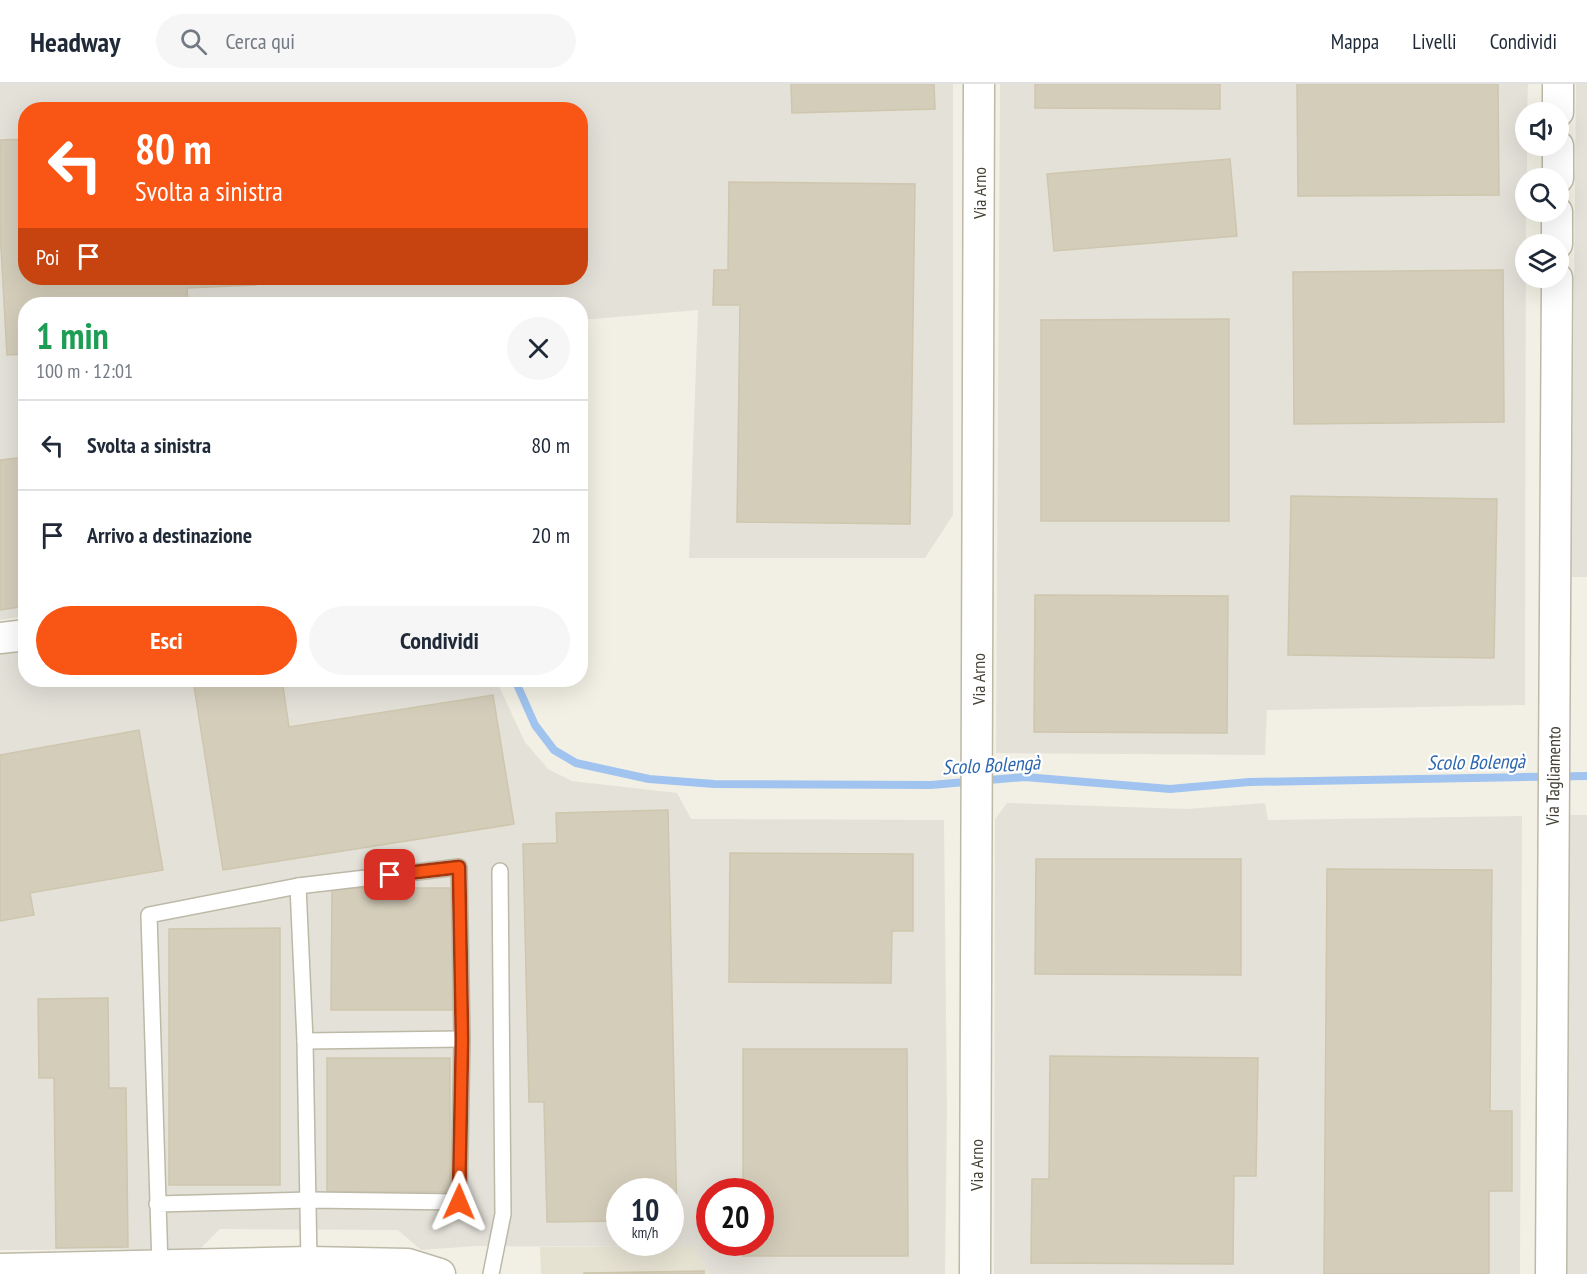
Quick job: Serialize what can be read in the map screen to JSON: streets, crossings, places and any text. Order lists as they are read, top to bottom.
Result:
{
  "streets": {
    "street": ["Via Arno", "Via Tagliamento"]
  },
  "water": ["Scolo Bolengà"],
  "page": {
    "header": "Headway",
    "search": "Cerca qui",
    "nav": ["Mappa", "Livelli", "Condividi"],
    "turn": ["80 m", "Svolta a sinistra"],
    "then": "Poi",
    "heading": ["1 min", "100 m · 12:01"],
    "list": [
      {
        "name": "Svolta a sinistra",
        "value": "80 m"
      },
      {
        "name": "Arrivo a destinazione",
        "value": "20 m"
      }
    ],
    "buttons": ["Esci", "Condividi"],
    "speed": "10 km/h",
    "limit": "20"
  }
}
